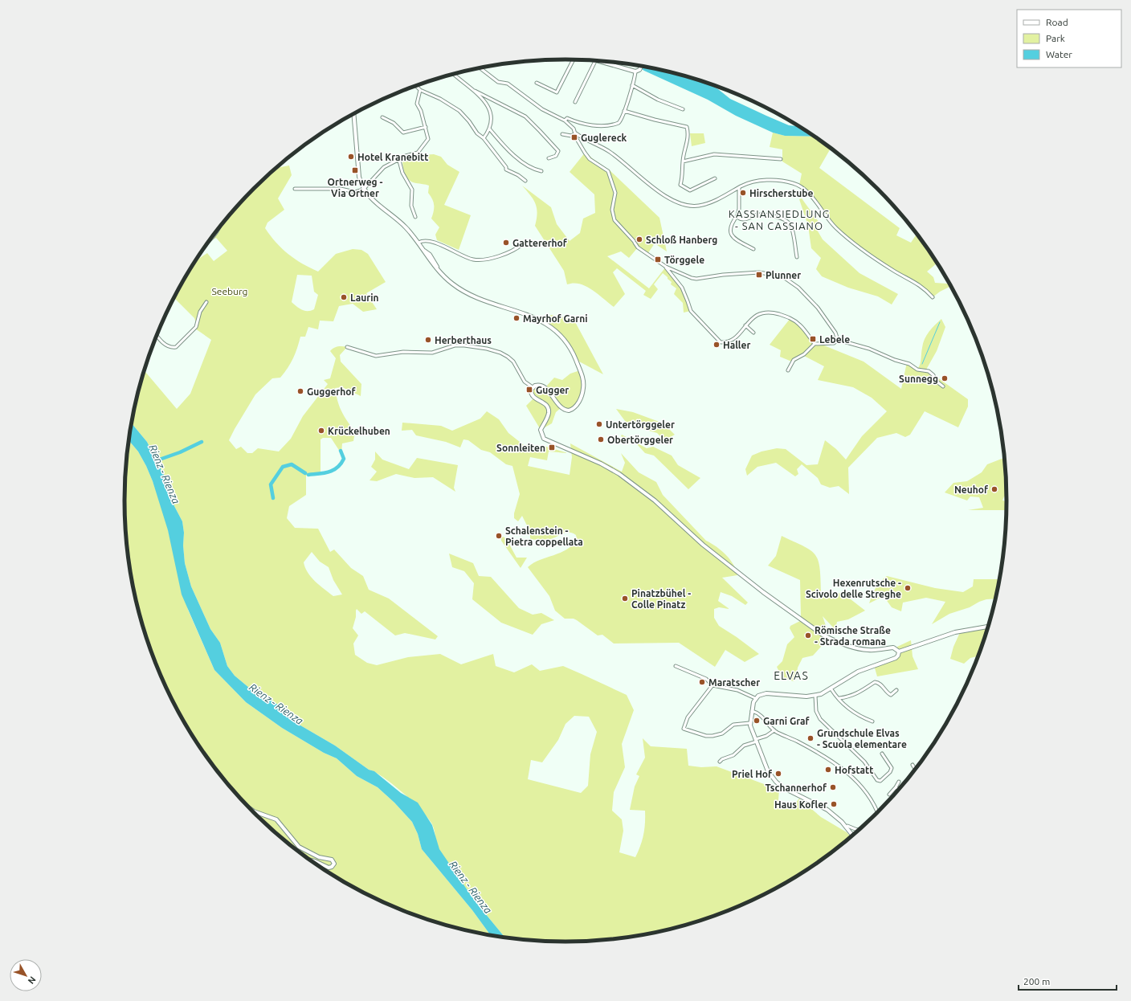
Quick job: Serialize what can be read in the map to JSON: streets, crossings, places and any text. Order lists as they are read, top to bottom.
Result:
{
  "districts": ["KASSIANSIEDLUNG - SAN CASSIANO", "ELVAS"],
  "water": ["Rienz - Rienza"],
  "parks": ["Seeburg"],
  "places": {
    "transit": [
      "Guglereck",
      "Ortnerweg - Via Ortner",
      "Törggele",
      "Plunner",
      "Lebele",
      "Gugger",
      "Sonnleiten"
    ],
    "other": [
      "Hotel Kranebitt",
      "Hirscherstube",
      "Schloß Hanberg",
      "Gattererhof",
      "Laurin",
      "Mayrhof Garni",
      "Herberthaus",
      "Haller",
      "Sunnegg",
      "Guggerhof",
      "Untertörggeler",
      "Krückelhuben",
      "Obertörggeler",
      "Neuhof",
      "Schalenstein - Pietra coppellata",
      "Hexenrutsche - Scivolo delle Streghe",
      "Pinatzbühel - Colle Pinatz",
      "Römische Straße - Strada romana",
      "Maratscher",
      "Garni Graf",
      "Grundschule Elvas - Scuola elementare",
      "Hofstatt",
      "Priel Hof",
      "Tschannerhof",
      "Haus Kofler"
    ]
  },
  "legend": ["Road", "Park", "Water"],
  "scale_bar": "200 m",
  "north": "bottom right"
}
